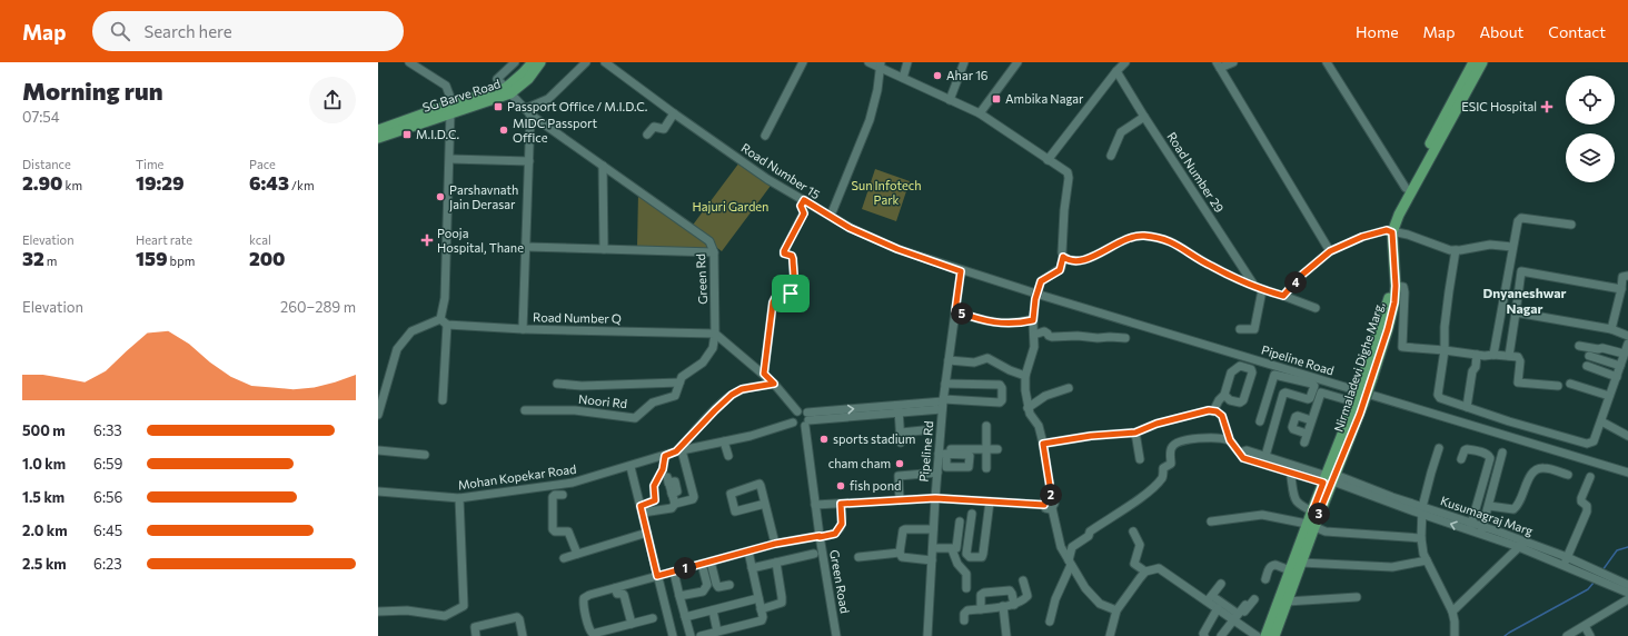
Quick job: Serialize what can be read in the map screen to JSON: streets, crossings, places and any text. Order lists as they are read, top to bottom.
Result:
{
  "streets": {
    "main road": ["SG Barve Road", "Nirmaladevi Dighe Marg,"],
    "street": [
      "Road Number 15",
      "Road Number 29",
      "Green Rd",
      "Road Number Q",
      "Pipeline Road",
      "Noori Rd",
      "Pipeline Rd",
      "Mohan Kopekar Road",
      "Kusumagraj Marg",
      "Green Road"
    ]
  },
  "crossings": [
    ["SG Barve Road", "Green Rd"],
    ["Road Number 15", "Pipeline Road"],
    ["Road Number 15", "Pipeline Rd"],
    ["Green Rd", "Road Number Q"],
    ["Green Rd", "Noori Rd"],
    ["Road Number Q", "Noori Rd"],
    ["Pipeline Road", "Pipeline Rd"],
    ["Nirmaladevi Dighe Marg,", "Kusumagraj Marg"]
  ],
  "districts": ["Dnyaneshwar Nagar"],
  "parks": ["Sun Infotech Park", "Hajuri Garden"],
  "places": {
    "other": [
      "Ahar 16",
      "MIDC Passport Office",
      "Parshavnath Jain Derasar",
      "sports stadium",
      "cham cham",
      "fish pond"
    ],
    "transit": ["Ambika Nagar", "Passport Office / M.I.D.C.", "M.I.D.C."],
    "health": ["ESIC Hospital", "Pooja Hospital, Thane"]
  },
  "page": {
    "header": "Map",
    "search": "Search here",
    "nav": [
      "Home",
      "Map",
      "About",
      "Contact"
    ],
    "heading": ["Morning run", "07:54"],
    "stats": [
      ["Distance", "2.90 km"],
      ["Time", "19:29"],
      ["Pace", "6:43 /km"],
      ["Elevation", "32 m"],
      ["Heart rate", "159 bpm"],
      ["kcal", "200"]
    ],
    "pins": [
      "4",
      "5",
      "2",
      "3",
      "1"
    ],
    "chart": ["Elevation", "260–289 m"],
    "list": [
      {
        "name": "500 m",
        "note": "6:33"
      },
      {
        "name": "1.0 km",
        "note": "6:59"
      },
      {
        "name": "1.5 km",
        "note": "6:56"
      },
      {
        "name": "2.0 km",
        "note": "6:45"
      },
      {
        "name": "2.5 km",
        "note": "6:23"
      }
    ]
  }
}
